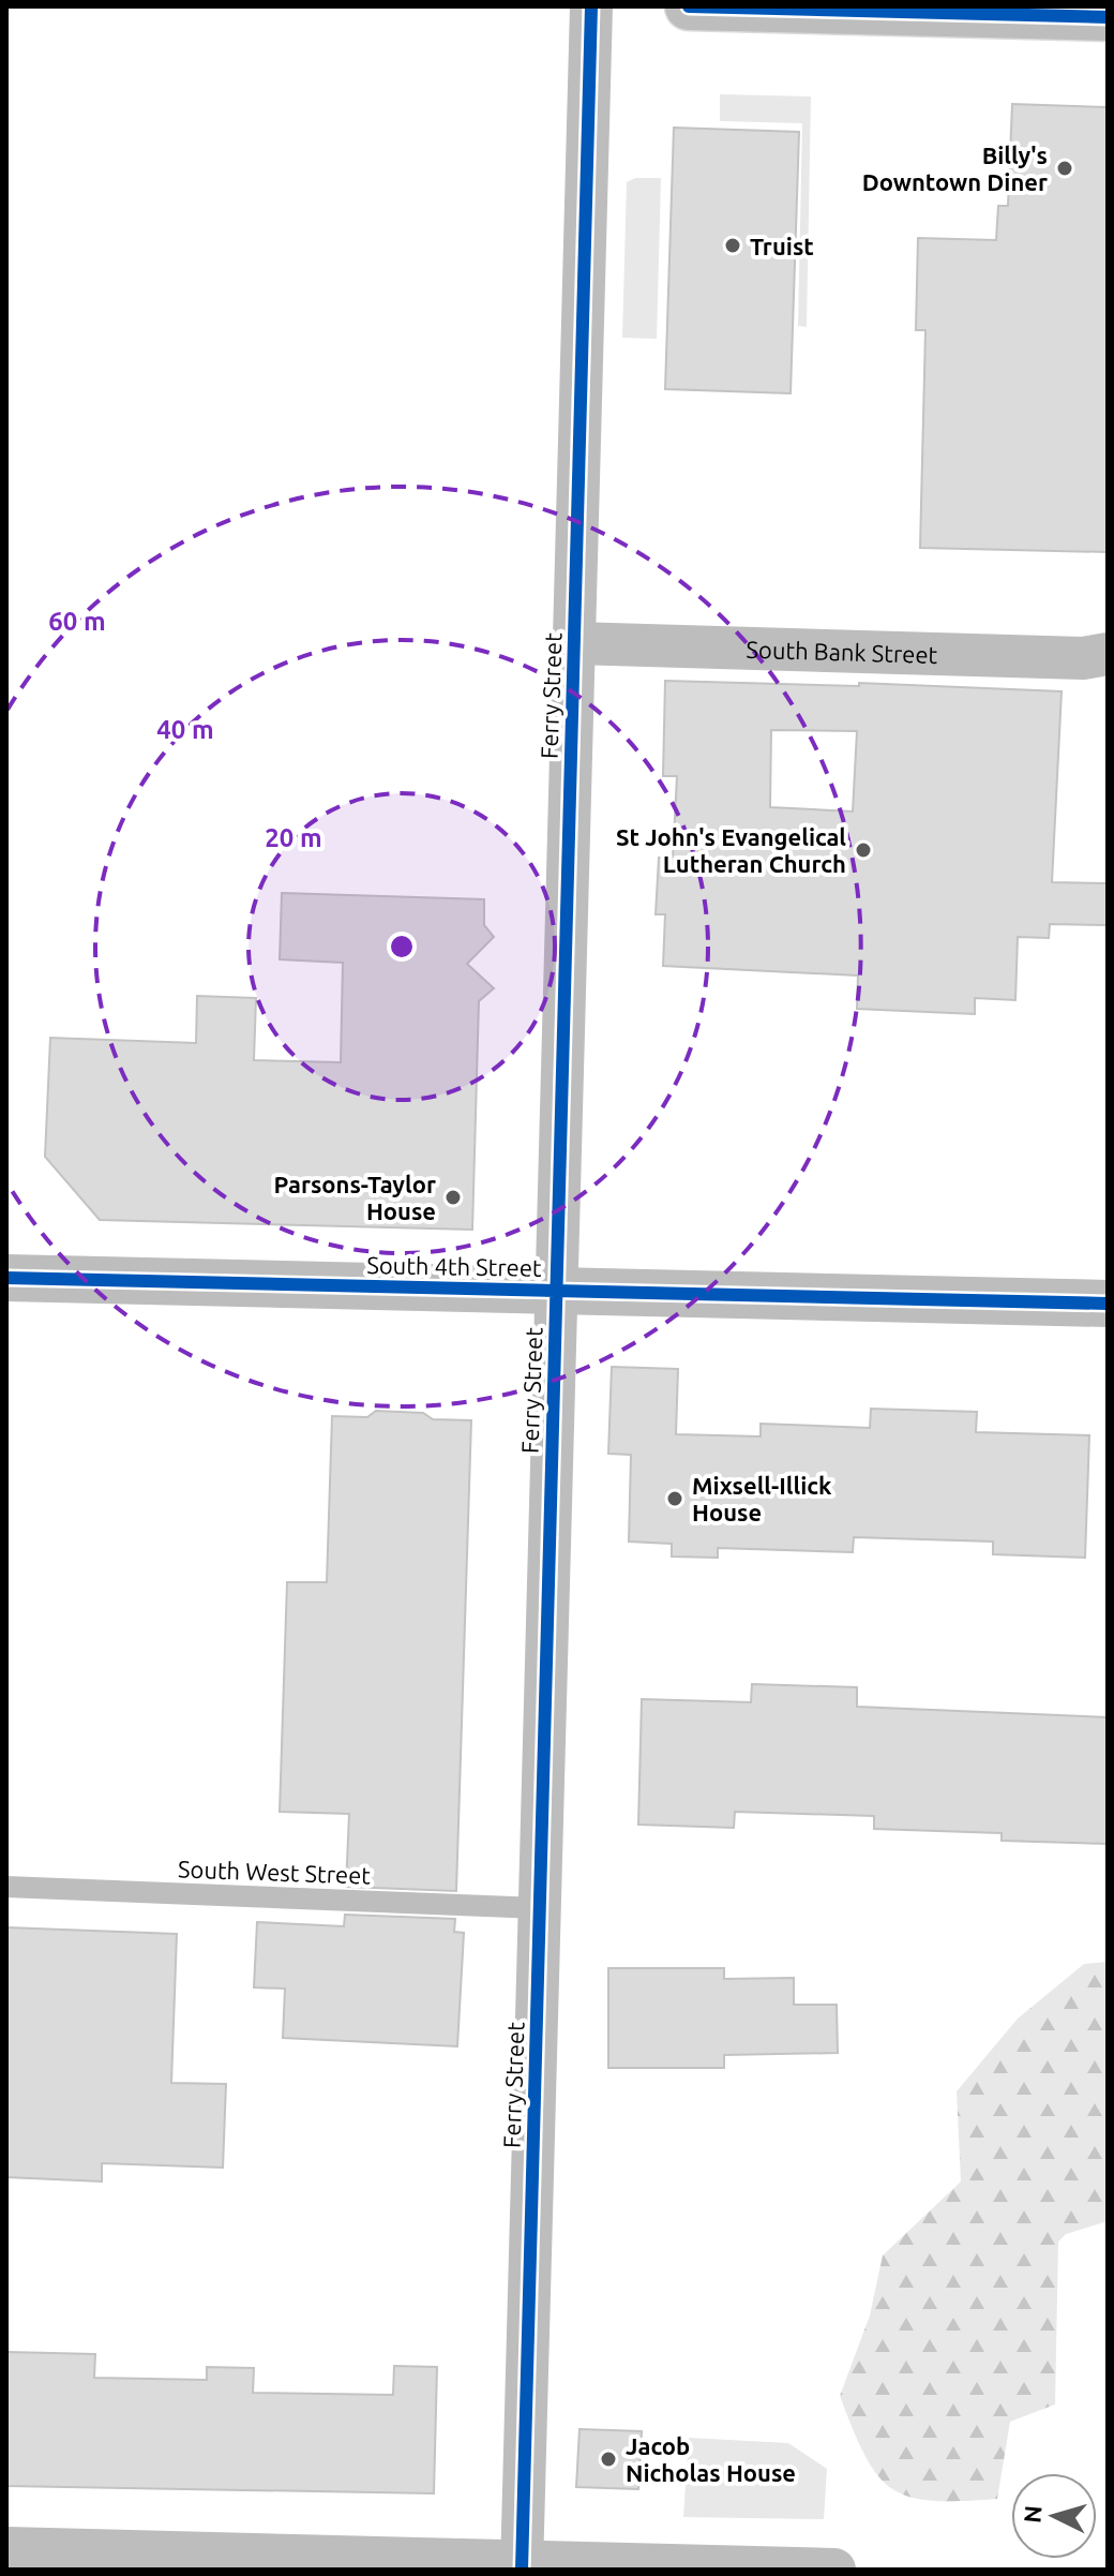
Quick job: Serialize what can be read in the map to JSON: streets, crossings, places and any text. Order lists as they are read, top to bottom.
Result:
{
  "streets": {
    "street": ["South Bank Street", "Ferry Street", "South 4th Street"],
    "lane": ["South West Street"]
  },
  "crossings": [
    ["South Bank Street", "Ferry Street"],
    ["Ferry Street", "South 4th Street"],
    ["Ferry Street", "South West Street"]
  ],
  "places": [
    "Billy's Downtown Diner",
    "Truist",
    "St John's Evangelical Lutheran Church",
    "Parsons-Taylor House",
    "Mixsell-Illick House",
    "Jacob Nicholas House"
  ],
  "north": "left",
  "rings": ["60 m", "40 m", "20 m"]
}
